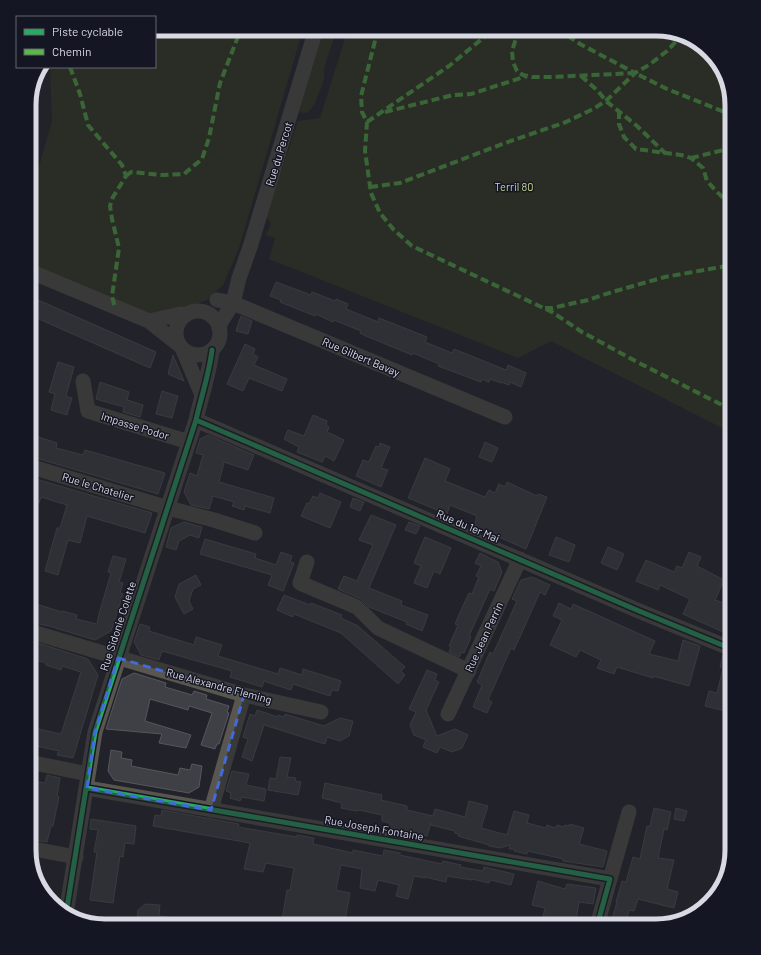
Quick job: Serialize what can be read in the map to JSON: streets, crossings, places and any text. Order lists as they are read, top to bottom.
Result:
{
  "streets": {
    "street": [
      "Rue du Percot",
      "Rue Gilbert Bavay",
      "Impasse Podor",
      "Rue le Chatelier",
      "Rue du 1er Mai",
      "Rue Sidonie Colette",
      "Rue Jean Perrin",
      "Rue Alexandre Fleming",
      "Rue Joseph Fontaine"
    ]
  },
  "crossings": [
    ["Rue du Percot", "Rue Gilbert Bavay"],
    ["Rue du Percot", "Rue Sidonie Colette"],
    ["Impasse Podor", "Rue Sidonie Colette"],
    ["Rue le Chatelier", "Rue Sidonie Colette"],
    ["Rue du 1er Mai", "Rue Sidonie Colette"],
    ["Rue du 1er Mai", "Rue Jean Perrin"],
    ["Rue Sidonie Colette", "Rue Alexandre Fleming"],
    ["Rue Sidonie Colette", "Rue Joseph Fontaine"]
  ],
  "parks": ["Terril 80"],
  "legend": ["Piste cyclable", "Chemin"]
}
